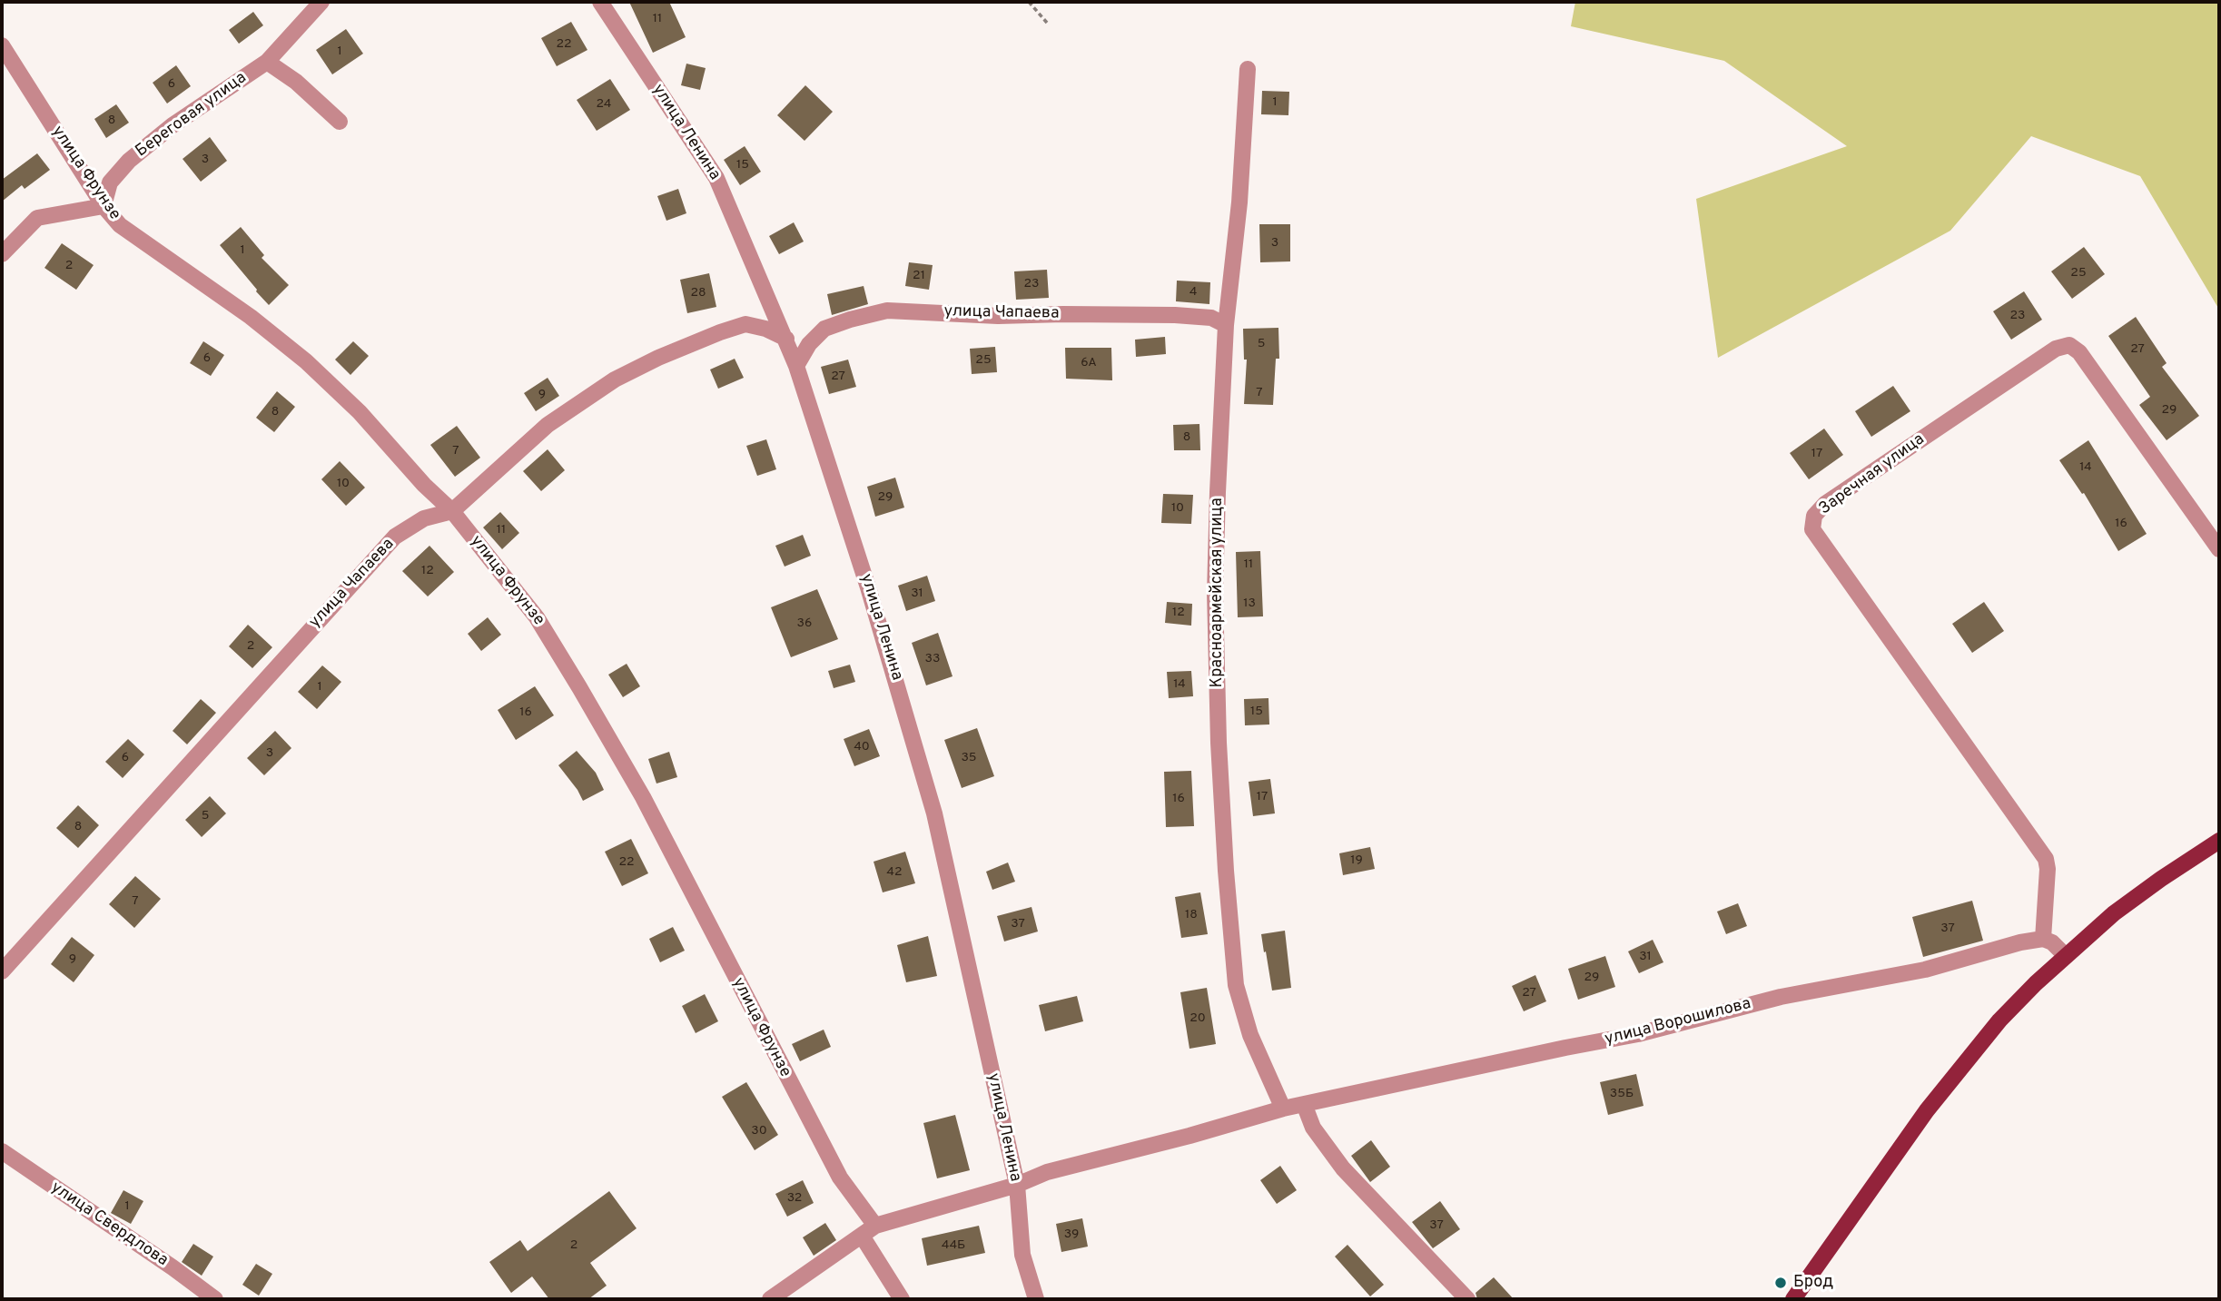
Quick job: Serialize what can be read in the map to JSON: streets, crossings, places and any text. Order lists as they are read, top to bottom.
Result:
{
  "streets": {
    "street": [
      "Береговая улица",
      "улица Ленина",
      "улица Фрунзе",
      "улица Чапаева",
      "Заречная улица",
      "Красноармейская улица",
      "улица Ворошилова",
      "улица Свердлова"
    ]
  },
  "crossings": [
    ["Береговая улица", "улица Фрунзе"],
    ["улица Ленина", "улица Чапаева"],
    ["улица Ленина", "улица Ворошилова"],
    ["улица Фрунзе", "улица Чапаева"],
    ["улица Фрунзе", "улица Ворошилова"],
    ["улица Чапаева", "Красноармейская улица"],
    ["Заречная улица", "улица Ворошилова"],
    ["Красноармейская улица", "улица Ворошилова"]
  ],
  "places": ["Брод"],
  "house_numbers": [
    "11",
    "22",
    "1",
    "6",
    "1",
    "24",
    "8",
    "3",
    "15",
    "3",
    "1",
    "2",
    "25",
    "21",
    "23",
    "4",
    "28",
    "23",
    "5",
    "27",
    "6",
    "25",
    "6А",
    "27",
    "7",
    "9",
    "29",
    "8",
    "8",
    "7",
    "17",
    "14",
    "10",
    "29",
    "10",
    "16",
    "11",
    "11",
    "12",
    "31",
    "13",
    "12",
    "36",
    "2",
    "33",
    "14",
    "1",
    "15",
    "16",
    "40",
    "3",
    "6",
    "35",
    "17",
    "16",
    "5",
    "8",
    "19",
    "22",
    "42",
    "7",
    "18",
    "37",
    "37",
    "31",
    "9",
    "29",
    "27",
    "20",
    "35Б",
    "30",
    "32",
    "1",
    "37",
    "39",
    "2",
    "44Б"
  ]
}
